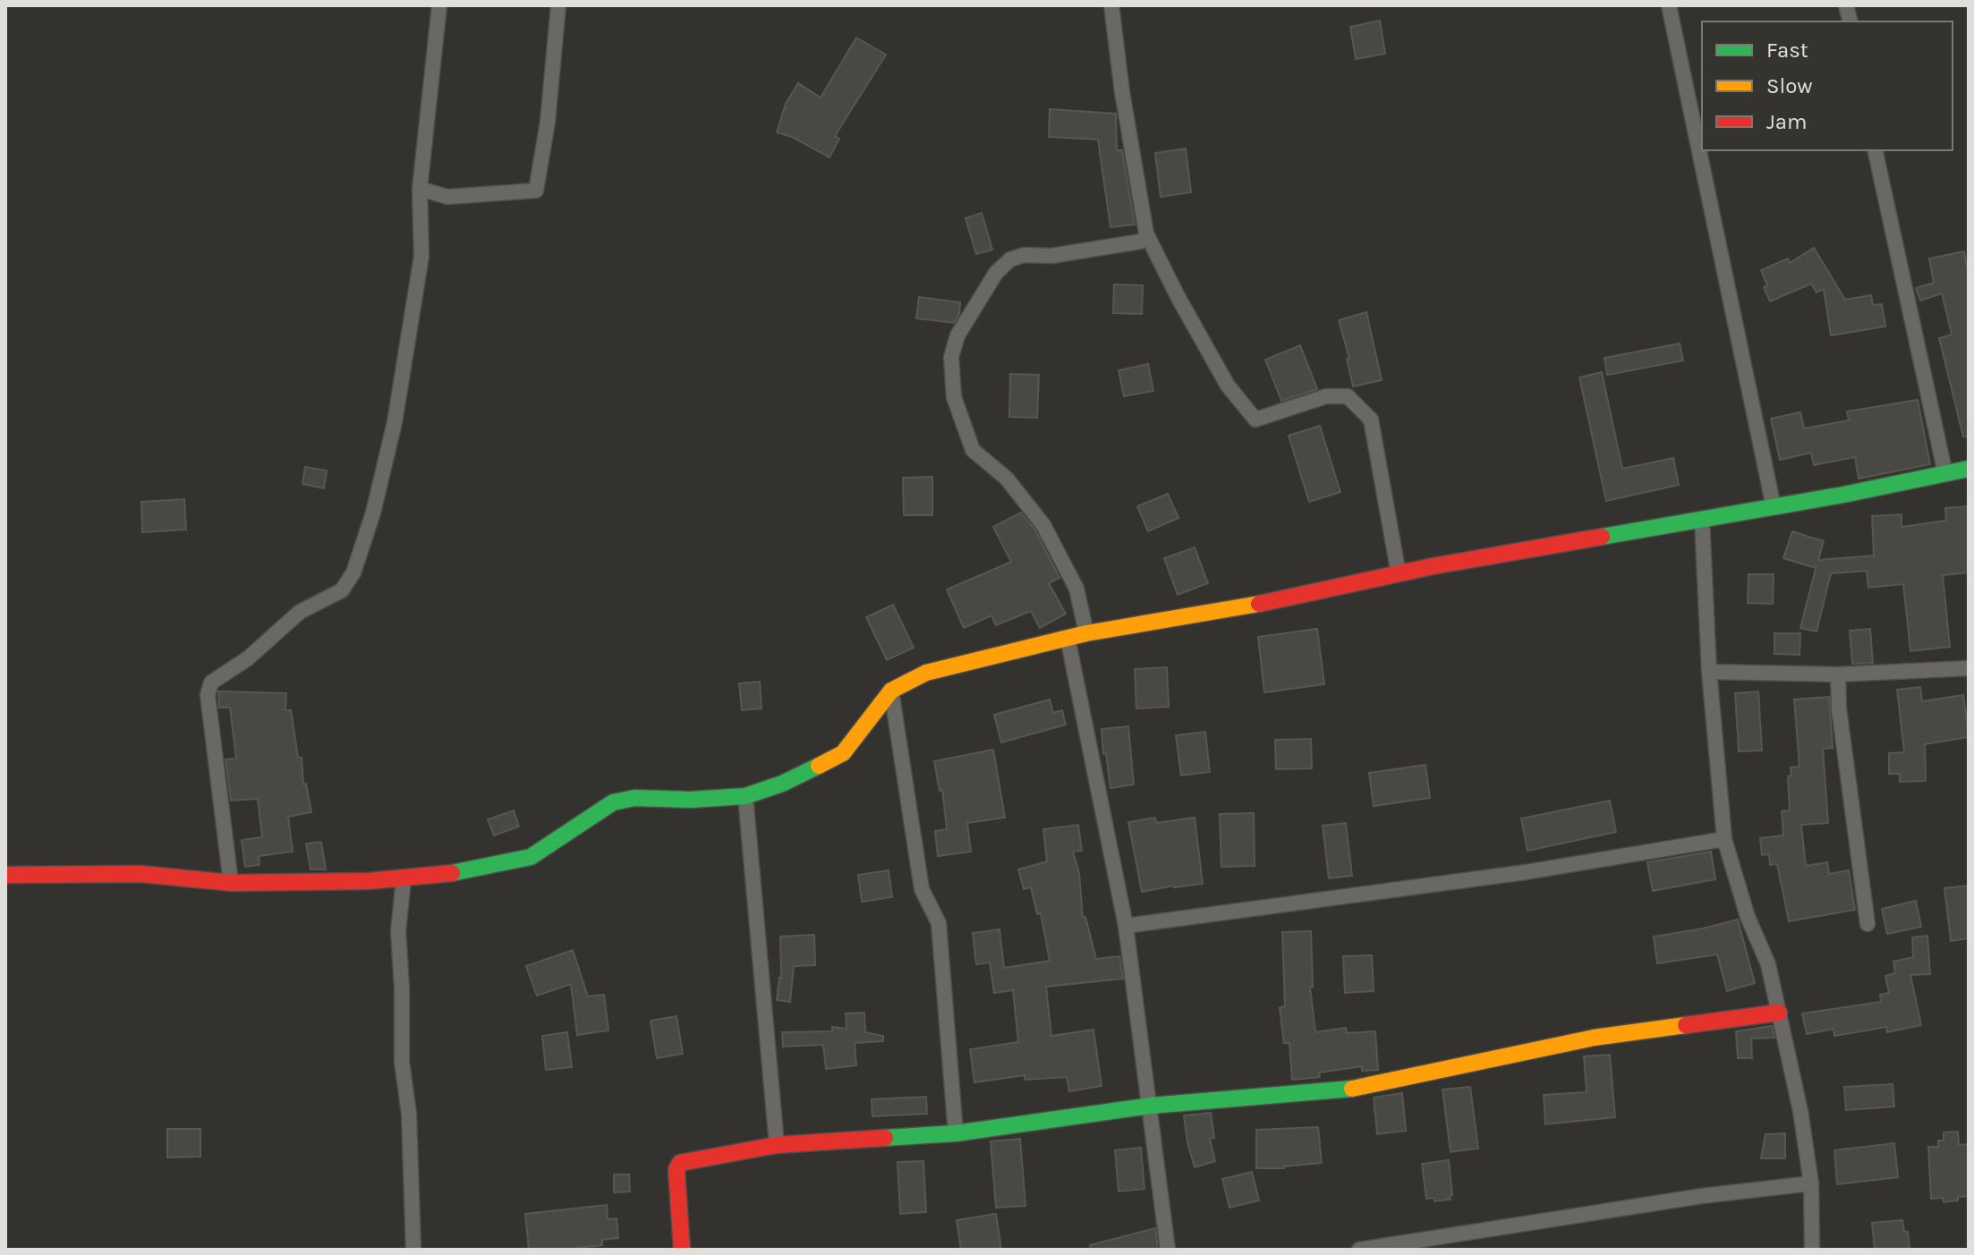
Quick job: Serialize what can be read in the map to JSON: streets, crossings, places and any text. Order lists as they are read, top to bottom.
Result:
{
  "legend": ["Fast", "Slow", "Jam"]
}
